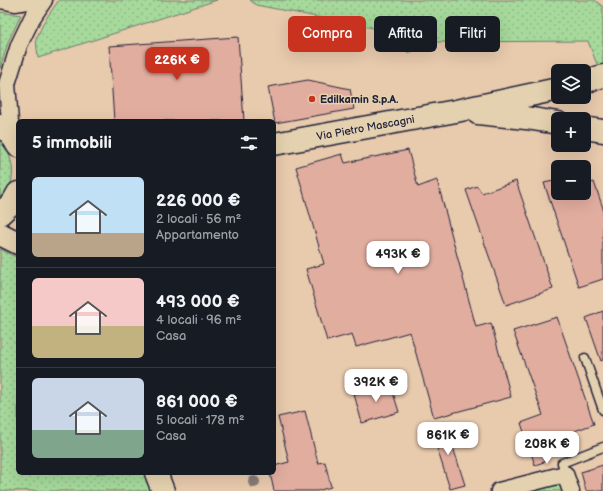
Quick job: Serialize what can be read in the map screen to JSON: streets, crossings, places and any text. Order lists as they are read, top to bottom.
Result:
{
  "streets": {
    "main road": ["Via Pietro Mascagni"]
  },
  "places": ["Edilkamin S.p.A."],
  "page": {
    "chip": ["Compra", "Affitta", "Filtri"],
    "price": [
      "226K €",
      "493K €",
      "392K €",
      "861K €",
      "208K €"
    ],
    "map_buttons": ["+", "−"],
    "heading": "5 immobili",
    "list": [
      {
        "name": "226 000 €",
        "note": "2 locali · 56 m² · Appartamento"
      },
      {
        "name": "493 000 €",
        "note": "4 locali · 96 m² · Casa"
      },
      {
        "name": "861 000 €",
        "note": "5 locali · 178 m² · Casa"
      }
    ]
  }
}
